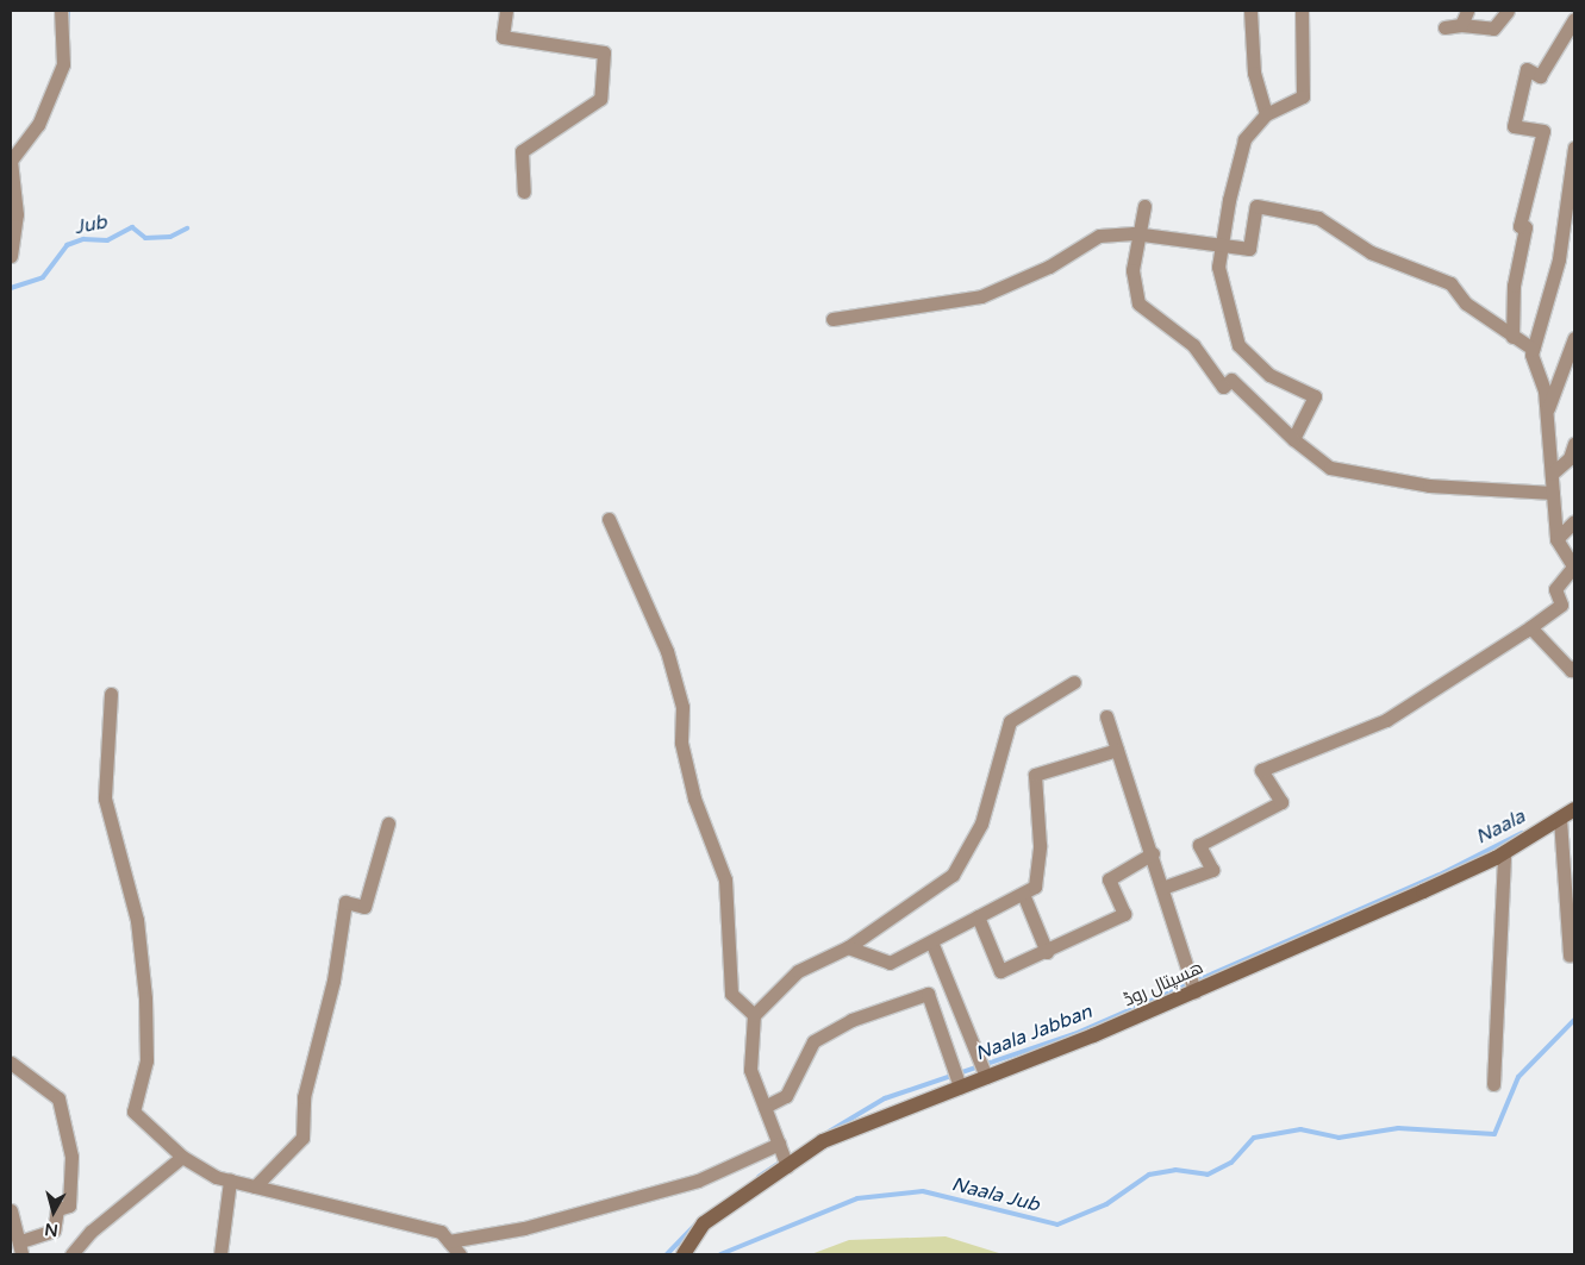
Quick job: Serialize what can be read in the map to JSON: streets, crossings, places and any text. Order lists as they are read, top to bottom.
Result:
{
  "streets": {
    "main road": ["ھسپتال روڈ"]
  },
  "water": [
    "Jub",
    "Naala",
    "Naala Jabban",
    "Naala Jub"
  ],
  "north": "bottom"
}
